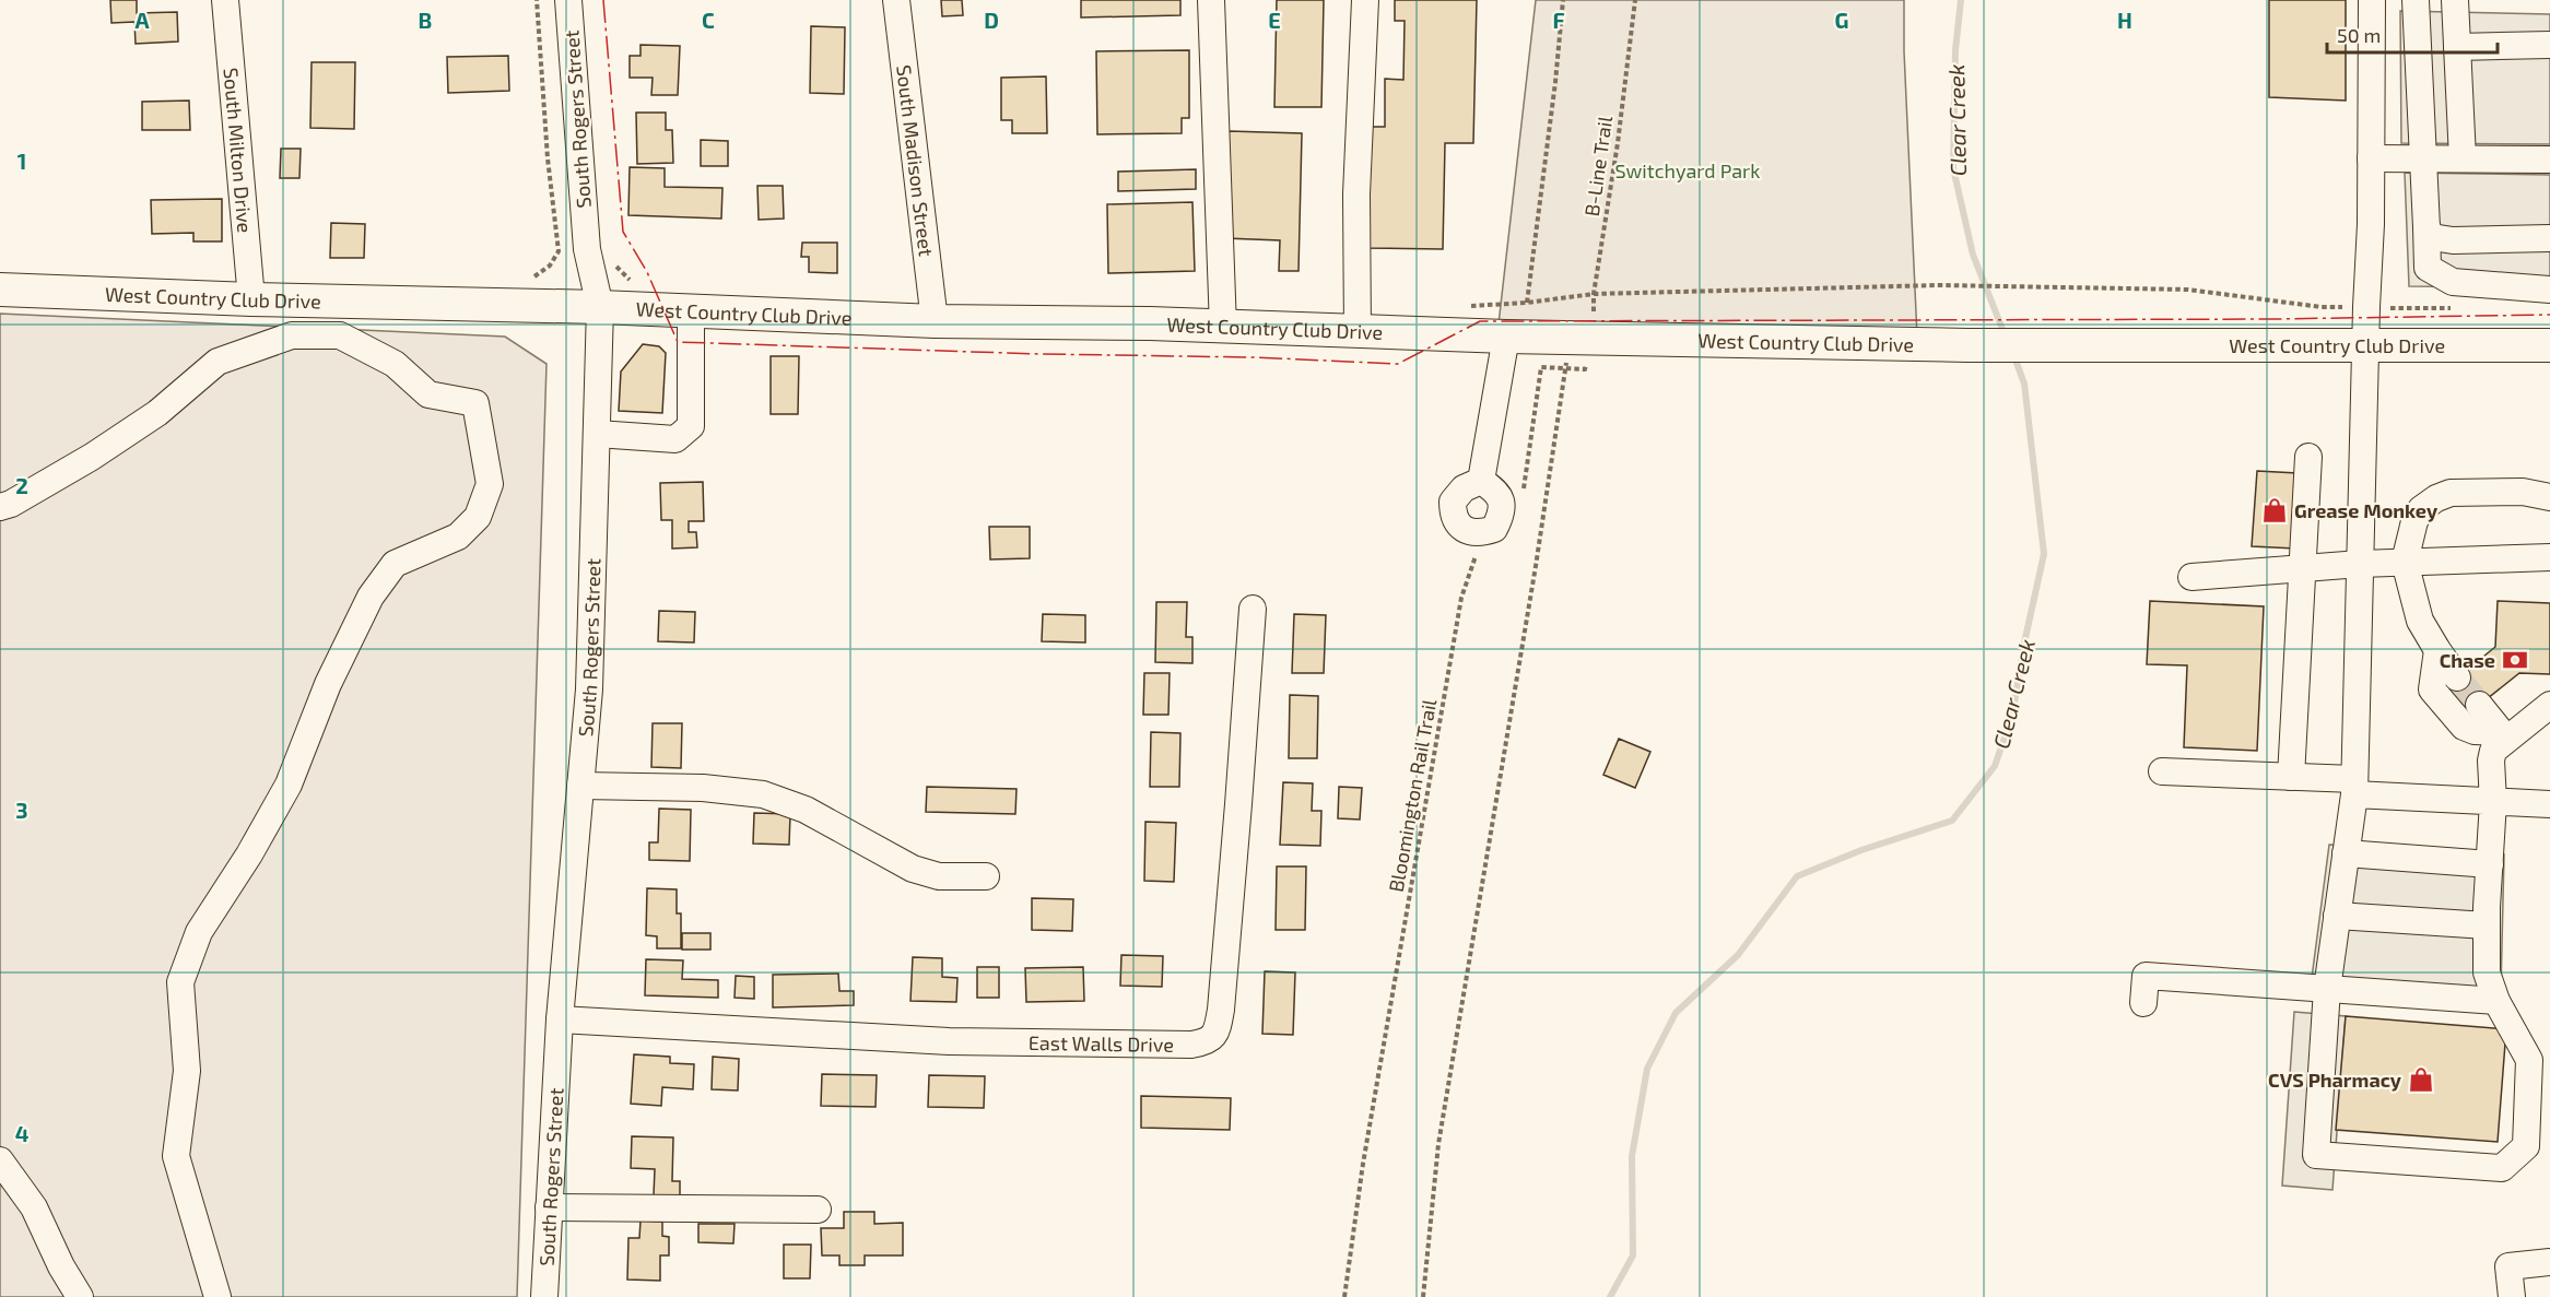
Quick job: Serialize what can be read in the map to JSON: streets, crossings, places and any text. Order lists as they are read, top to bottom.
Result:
{
  "streets": {
    "main road": ["West Country Club Drive"],
    "street": [
      "South Rogers Street",
      "South Milton Drive",
      "South Madison Street",
      "East Walls Drive"
    ],
    "path": ["B-Line Trail", "Bloomington Rail Trail"]
  },
  "crossings": [
    ["South Rogers Street", "West Country Club Drive"],
    ["South Rogers Street", "East Walls Drive"],
    ["South Milton Drive", "West Country Club Drive"],
    ["South Madison Street", "West Country Club Drive"],
    ["B-Line Trail", "West Country Club Drive"]
  ],
  "water": ["Clear Creek"],
  "parks": ["Switchyard Park"],
  "places": {
    "shop": ["Grease Monkey", "CVS Pharmacy"],
    "bank": ["Chase"]
  },
  "scale_bar": "50 m",
  "grid": {
    "columns": [
      "A",
      "B",
      "C",
      "D",
      "E",
      "F",
      "G",
      "H"
    ],
    "rows": [
      "1",
      "2",
      "3",
      "4"
    ]
  }
}
